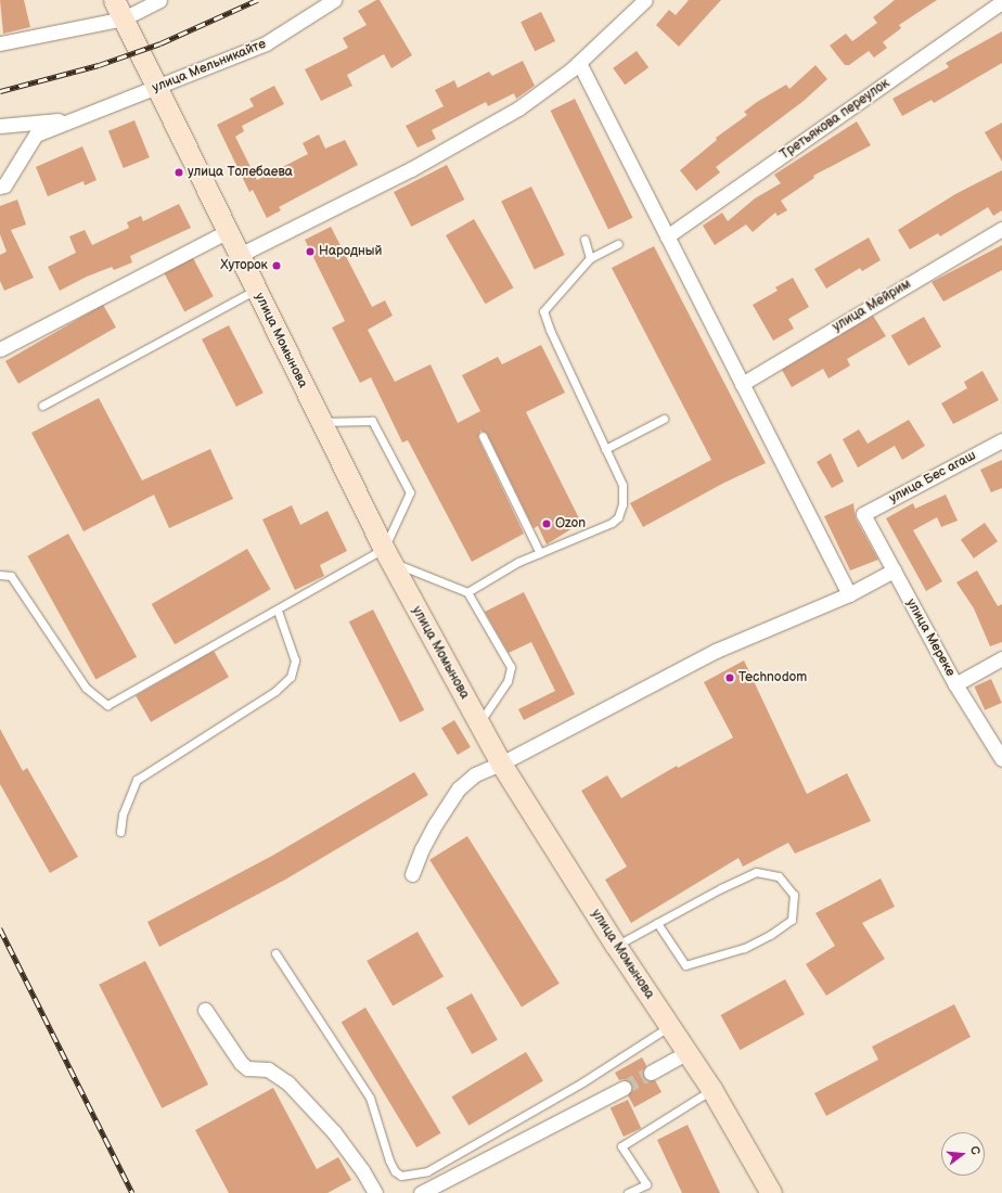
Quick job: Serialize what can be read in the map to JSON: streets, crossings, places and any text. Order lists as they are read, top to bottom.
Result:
{
  "streets": {
    "main road": ["улица Момынова"],
    "street": [
      "улица Мельникайте",
      "Третьякова переулок",
      "улица Мейрим",
      "улица Бес агаш",
      "улица Мереке"
    ]
  },
  "crossings": [
    ["улица Мельникайте", "улица Момынова"],
    ["улица Бес агаш", "улица Мереке"]
  ],
  "places": [
    "улица Толебаева",
    "Народный",
    "Хуторок",
    "Ozon",
    "Technodom"
  ],
  "north": "right"
}
